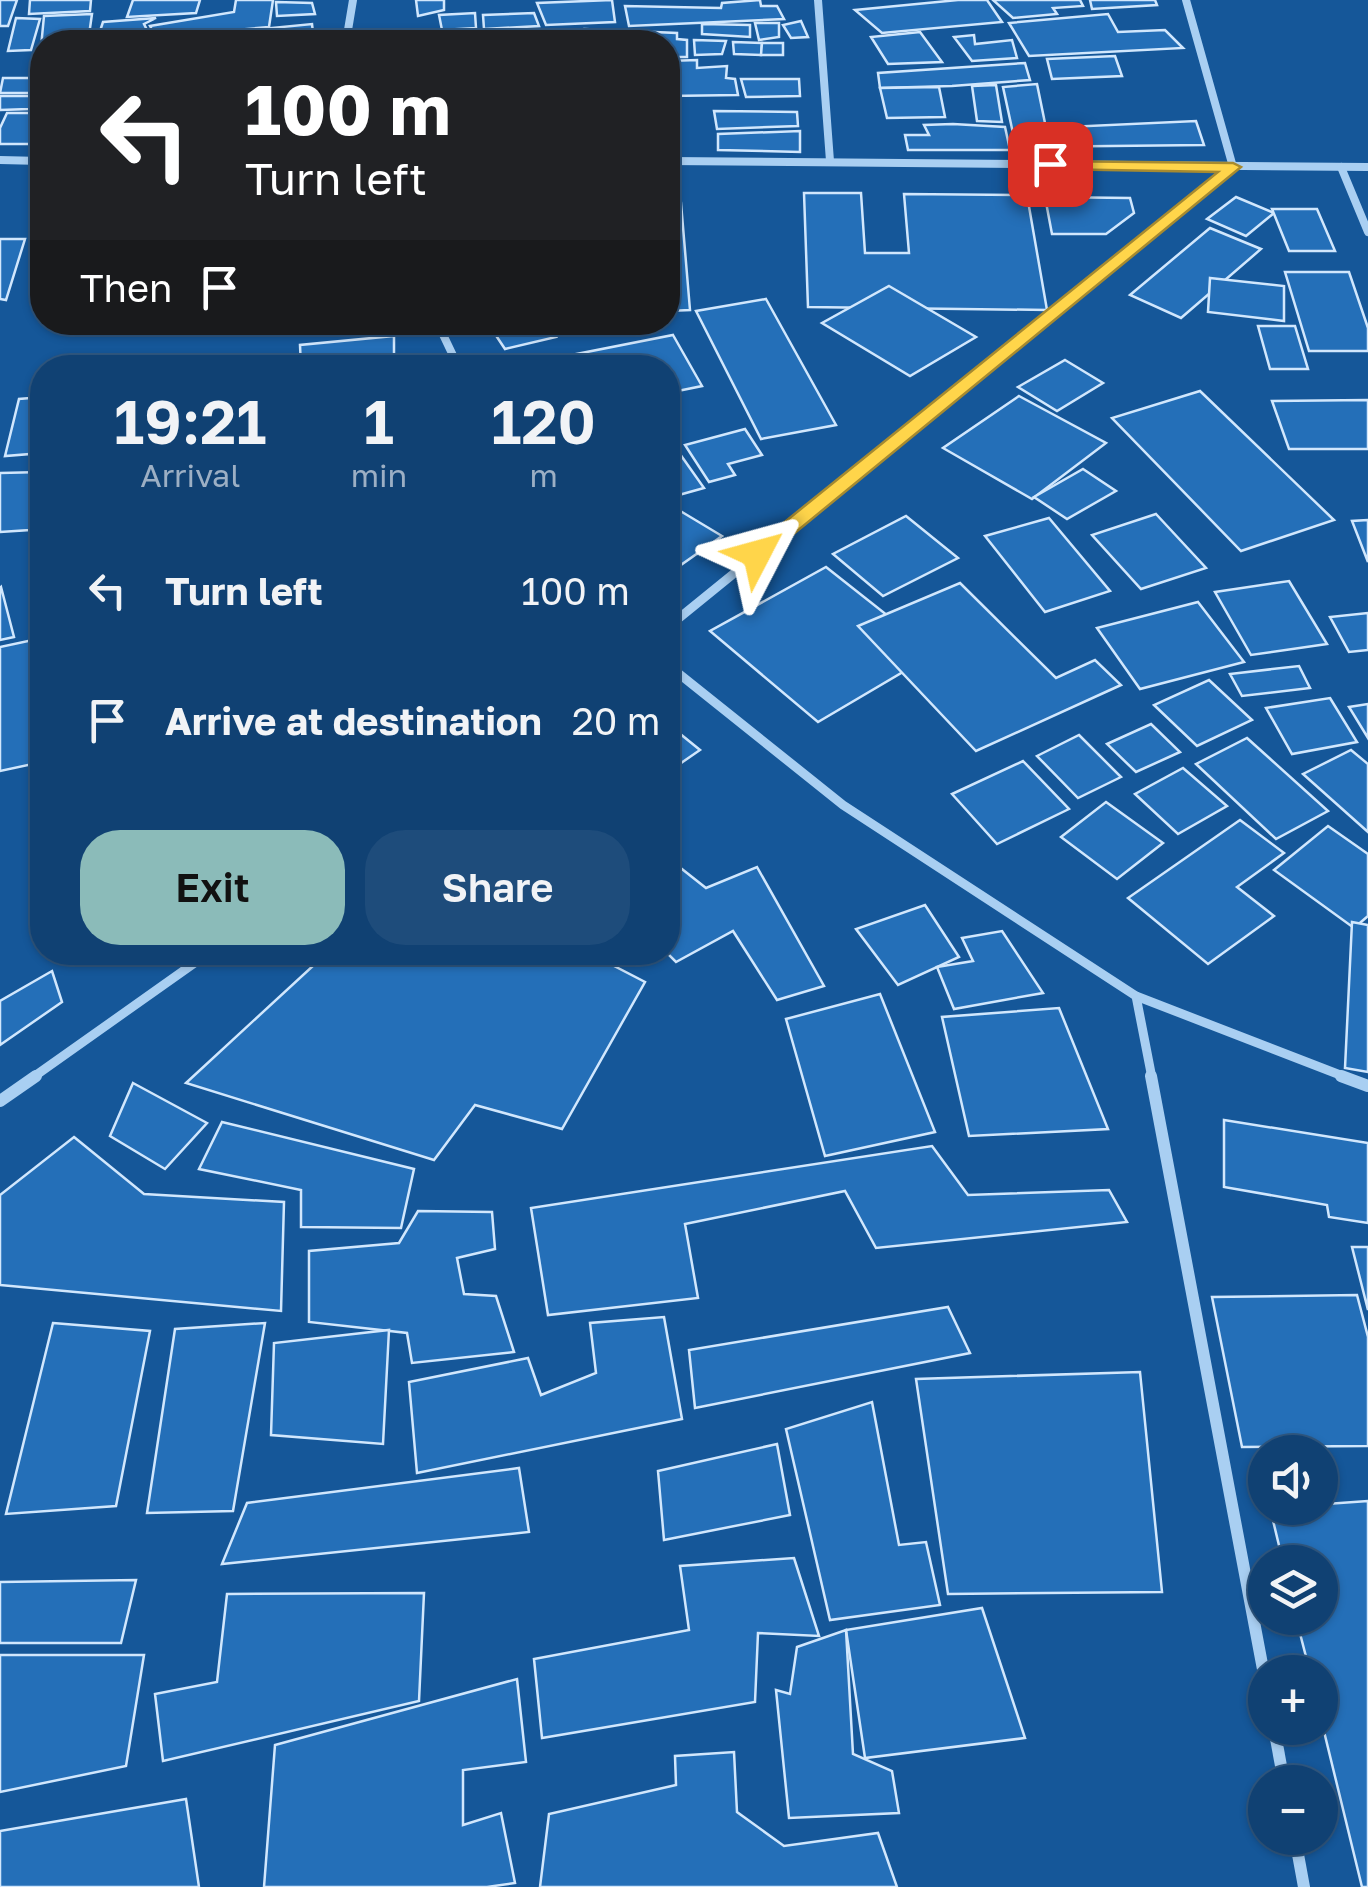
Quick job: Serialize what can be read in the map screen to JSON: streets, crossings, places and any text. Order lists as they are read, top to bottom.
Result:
{
  "page": {
    "turn": ["100 m", "Turn left"],
    "then": "Then",
    "eta": [
      "19:21",
      "Arrival",
      "1",
      "min",
      "120",
      "m"
    ],
    "list": [
      {
        "name": "Turn left",
        "value": "100 m"
      },
      {
        "name": "Arrive at destination",
        "value": "20 m"
      }
    ],
    "buttons": ["Exit", "Share"],
    "map_buttons": ["+", "−"]
  }
}
